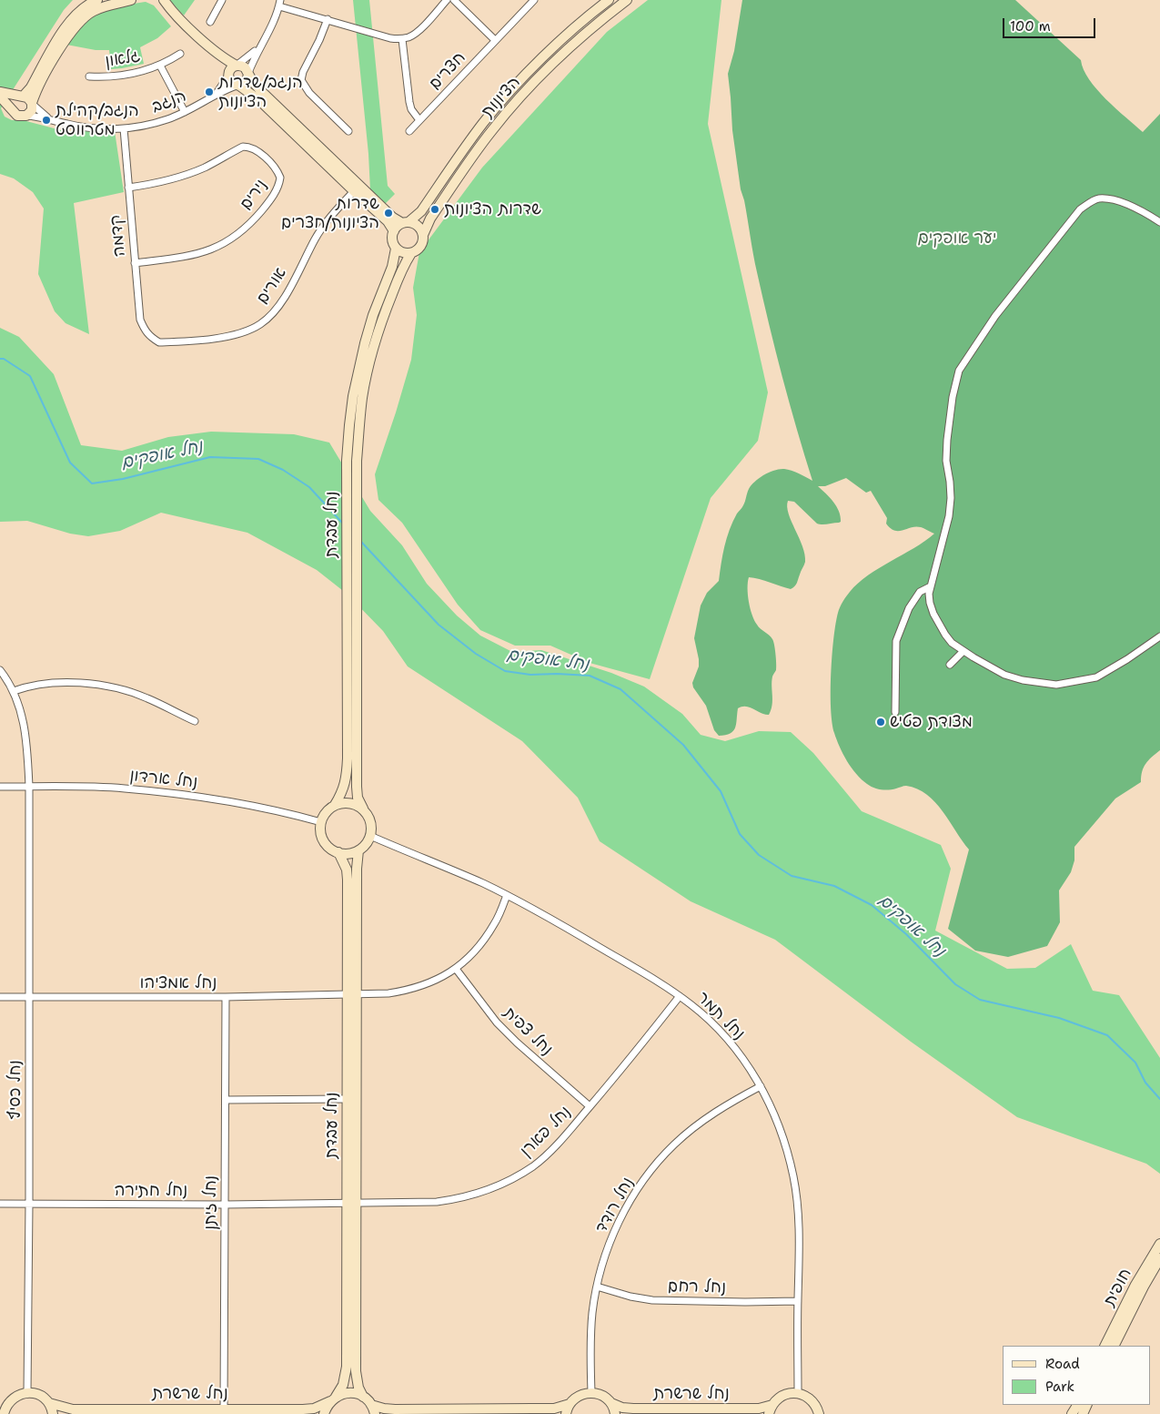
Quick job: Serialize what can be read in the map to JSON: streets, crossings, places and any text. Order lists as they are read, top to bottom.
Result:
{
  "streets": {
    "street": [
      "גלאון",
      "חצרים",
      "הציונות",
      "הנגב",
      "נירים",
      "קדמה",
      "אורים",
      "נחל עבדת",
      "נחל ארדון",
      "נחל אמציהו",
      "נחל תמר",
      "נחל צפית",
      "נחל כסיף",
      "נחל פארן",
      "נחל חתירה",
      "נחל זיתן",
      "נחל רודד",
      "נחל רחם",
      "חופית",
      "נחל שרשרת"
    ]
  },
  "crossings": [
    ["גלאון", "הנגב"],
    ["הציונות", "נחל עבדת"],
    ["הנגב", "קדמה"],
    ["נירים", "קדמה"],
    ["קדמה", "אורים"],
    ["נחל עבדת", "נחל ארדון"],
    ["נחל עבדת", "נחל אמציהו"],
    ["נחל עבדת", "נחל תמר"],
    ["נחל עבדת", "נחל פארן"],
    ["נחל עבדת", "נחל חתירה"],
    ["נחל עבדת", "נחל שרשרת"],
    ["נחל ארדון", "נחל תמר"],
    ["נחל ארדון", "נחל כסיף"],
    ["נחל אמציהו", "נחל תמר"],
    ["נחל אמציהו", "נחל צפית"],
    ["נחל אמציהו", "נחל כסיף"],
    ["נחל אמציהו", "נחל זיתן"],
    ["נחל תמר", "נחל פארן"],
    ["נחל תמר", "נחל רודד"],
    ["נחל תמר", "נחל רחם"],
    ["נחל צפית", "נחל פארן"],
    ["נחל כסיף", "נחל חתירה"],
    ["נחל כסיף", "נחל שרשרת"],
    ["נחל פארן", "נחל חתירה"],
    ["נחל חתירה", "נחל זיתן"],
    ["נחל זיתן", "נחל שרשרת"],
    ["נחל רודד", "נחל רחם"],
    ["נחל רודד", "נחל שרשרת"]
  ],
  "water": ["נחל אופקים"],
  "parks": ["יער אופקים"],
  "places": [
    "הנגב/שדרות הציונות",
    "הנגב/קהילת מטרווסט",
    "שדרות הציונות",
    "שדרות הציונות/חצרים",
    "מצודת פטיש"
  ],
  "legend": ["Road", "Park"],
  "scale_bar": "100 m"
}
